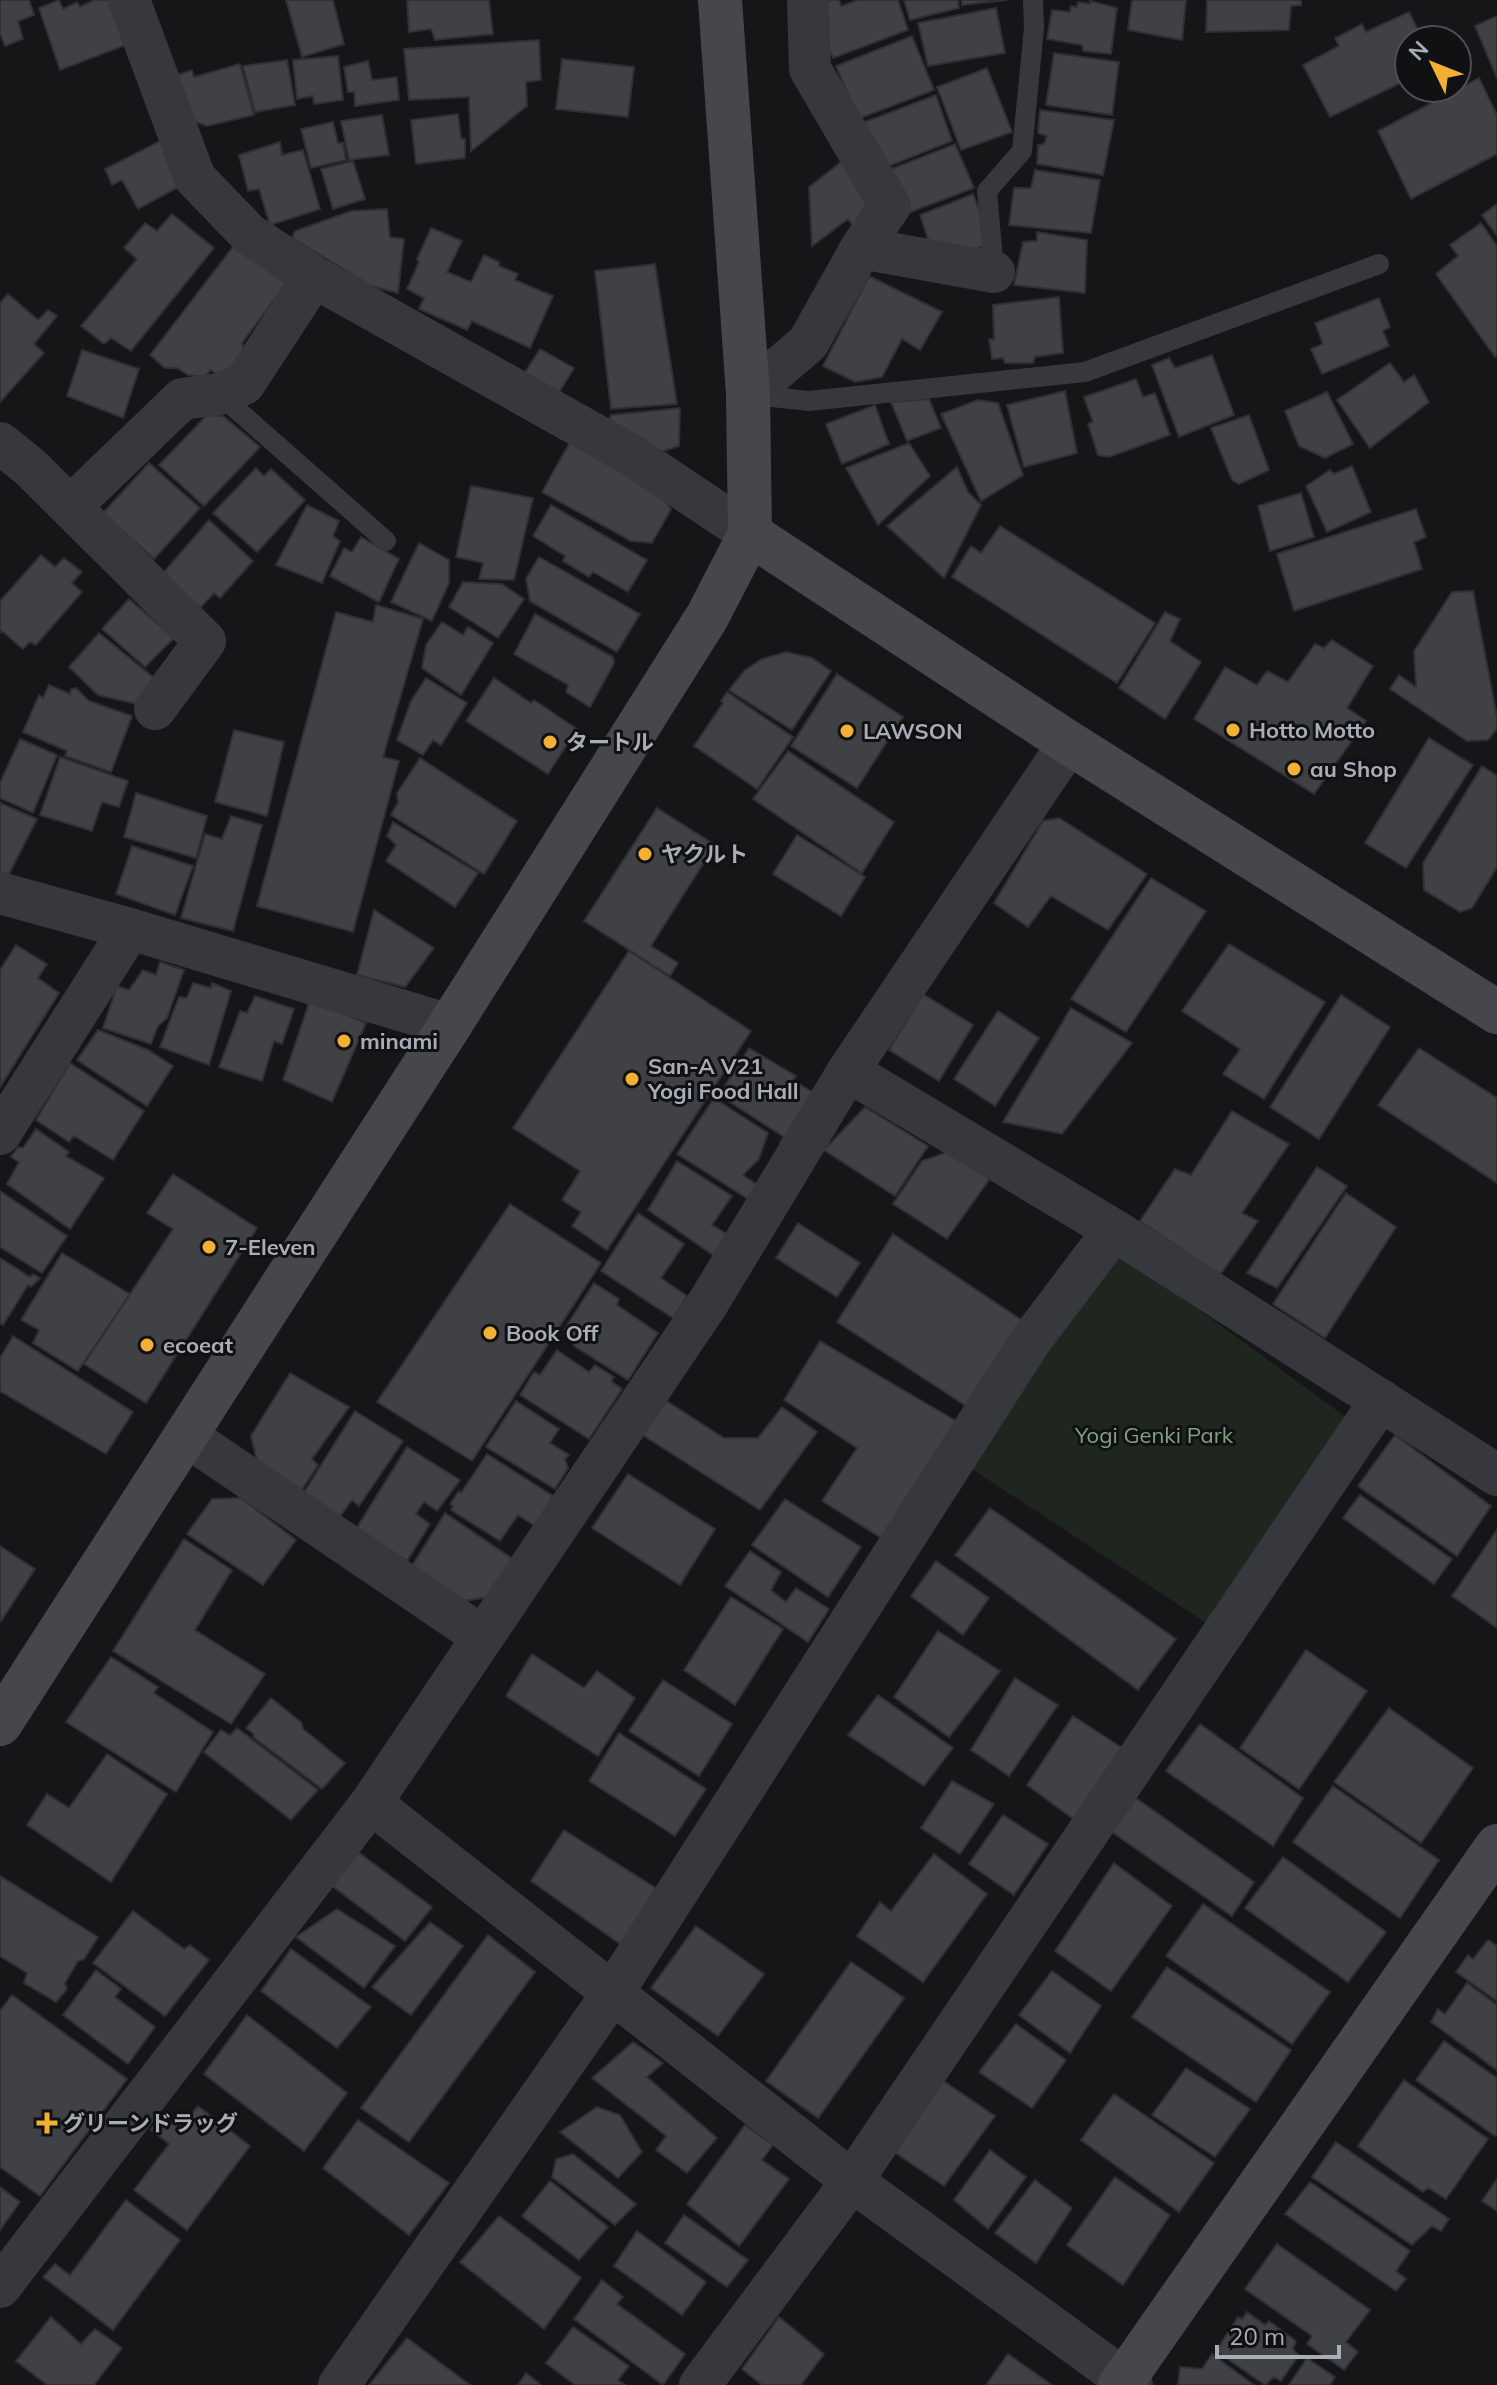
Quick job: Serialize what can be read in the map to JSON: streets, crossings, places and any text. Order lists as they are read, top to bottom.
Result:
{
  "parks": ["Yogi Genki Park"],
  "places": {
    "other": [
      "Hotto Motto",
      "LAWSON",
      "タートル",
      "au Shop",
      "ヤクルト",
      "minami",
      "San-A V21 Yogi Food Hall",
      "7-Eleven",
      "Book Off",
      "ecoeat"
    ],
    "health": ["グリーンドラッグ"]
  },
  "scale_bar": "20 m",
  "north": "top left"
}
